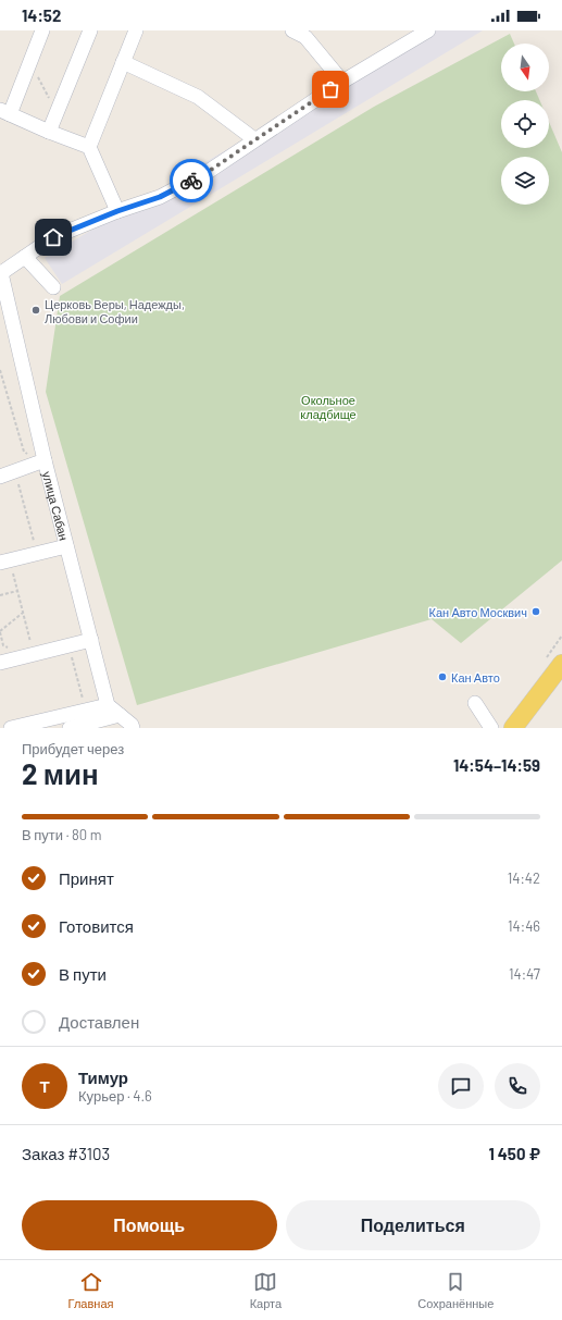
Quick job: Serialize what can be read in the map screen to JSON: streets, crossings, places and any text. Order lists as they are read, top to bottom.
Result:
{
  "streets": {
    "street": ["улица Сабан"]
  },
  "parks": ["Окольное кладбище"],
  "places": ["Церковь Веры, Надежды, Любови и Софии", "Кан Авто Москвич", "Кан Авто"],
  "north": "bottom",
  "page": {
    "status": "14:52",
    "heading": ["2 мин", "Прибудет через", "14:54–14:59"],
    "panel": [
      "Тимур",
      "Курьер · 4.6",
      "Заказ #3103",
      "1 450 ₽"
    ],
    "bar": "В пути · 80 m",
    "list": [
      ["Принят", "14:42"],
      ["Готовится", "14:46"],
      ["В пути", "14:47"],
      "Доставлен"
    ],
    "round": "Т",
    "buttons": ["Помощь", "Поделиться"],
    "tabs": ["Главная", "Карта", "Сохранённые"]
  }
}
